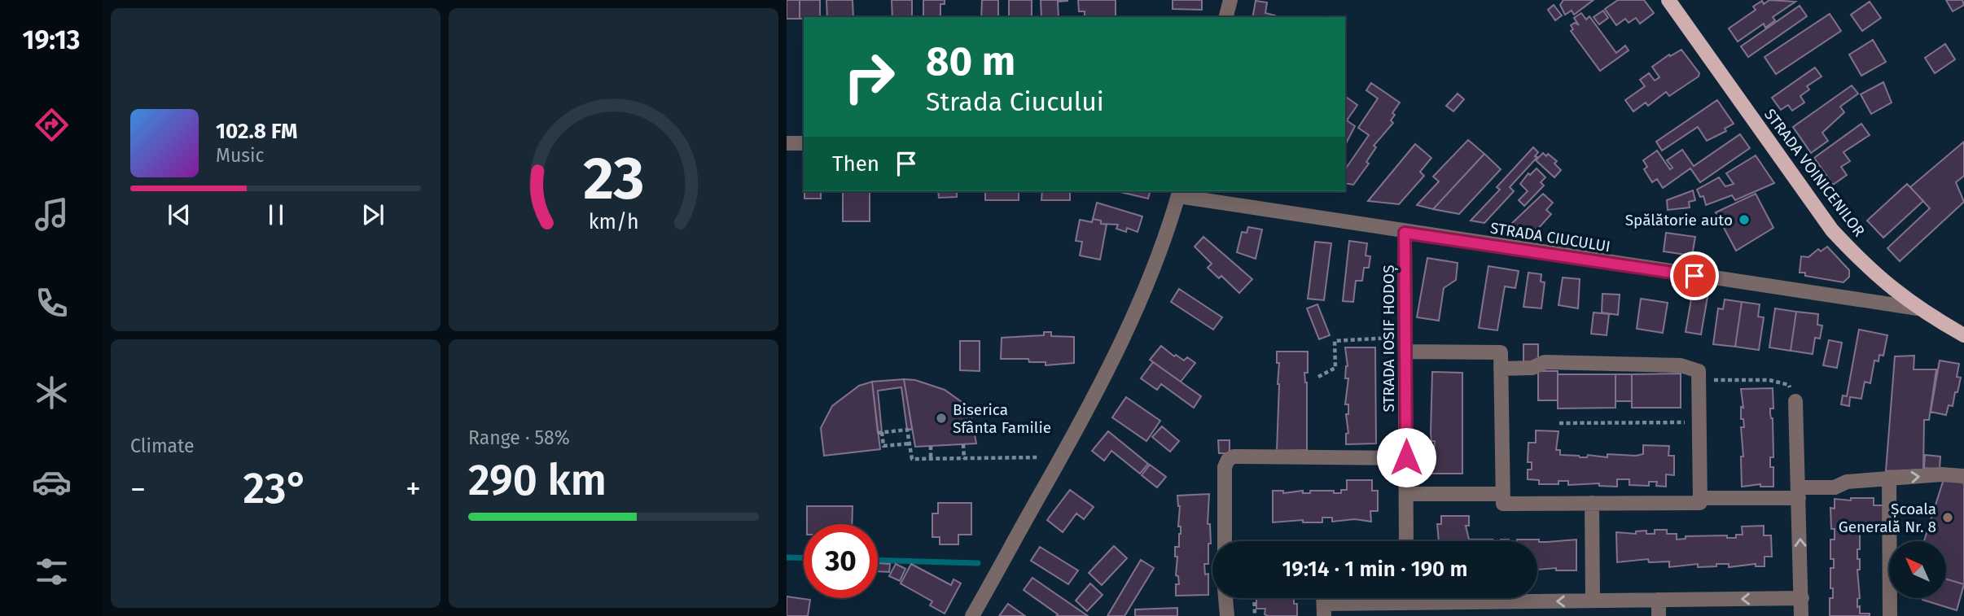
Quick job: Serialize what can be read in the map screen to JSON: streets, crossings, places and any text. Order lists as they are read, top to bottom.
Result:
{
  "streets": {
    "main road": ["STRADA VOINICENILOR"],
    "street": ["STRADA CIUCULUI", "STRADA IOSIF HODOȘ"]
  },
  "crossings": [
    ["STRADA VOINICENILOR", "STRADA CIUCULUI"],
    ["STRADA CIUCULUI", "STRADA IOSIF HODOȘ"]
  ],
  "places": ["Spălătorie auto", "Biserica Sfânta Familie", "Școala Generală Nr. 8"],
  "north": "top left",
  "page": {
    "tabs": "19:13",
    "turn": ["80 m", "Strada Ciucului"],
    "song": ["102.8 FM", "Music"],
    "then": "Then",
    "tile": [
      "Climate",
      ["Range · 58%", "290 km"]
    ],
    "heat": ["−", "23°", "+"],
    "limit": "30",
    "trip": "19:14 · 1 min · 190 m",
    "gauge": ["23", "km/h"]
  }
}
